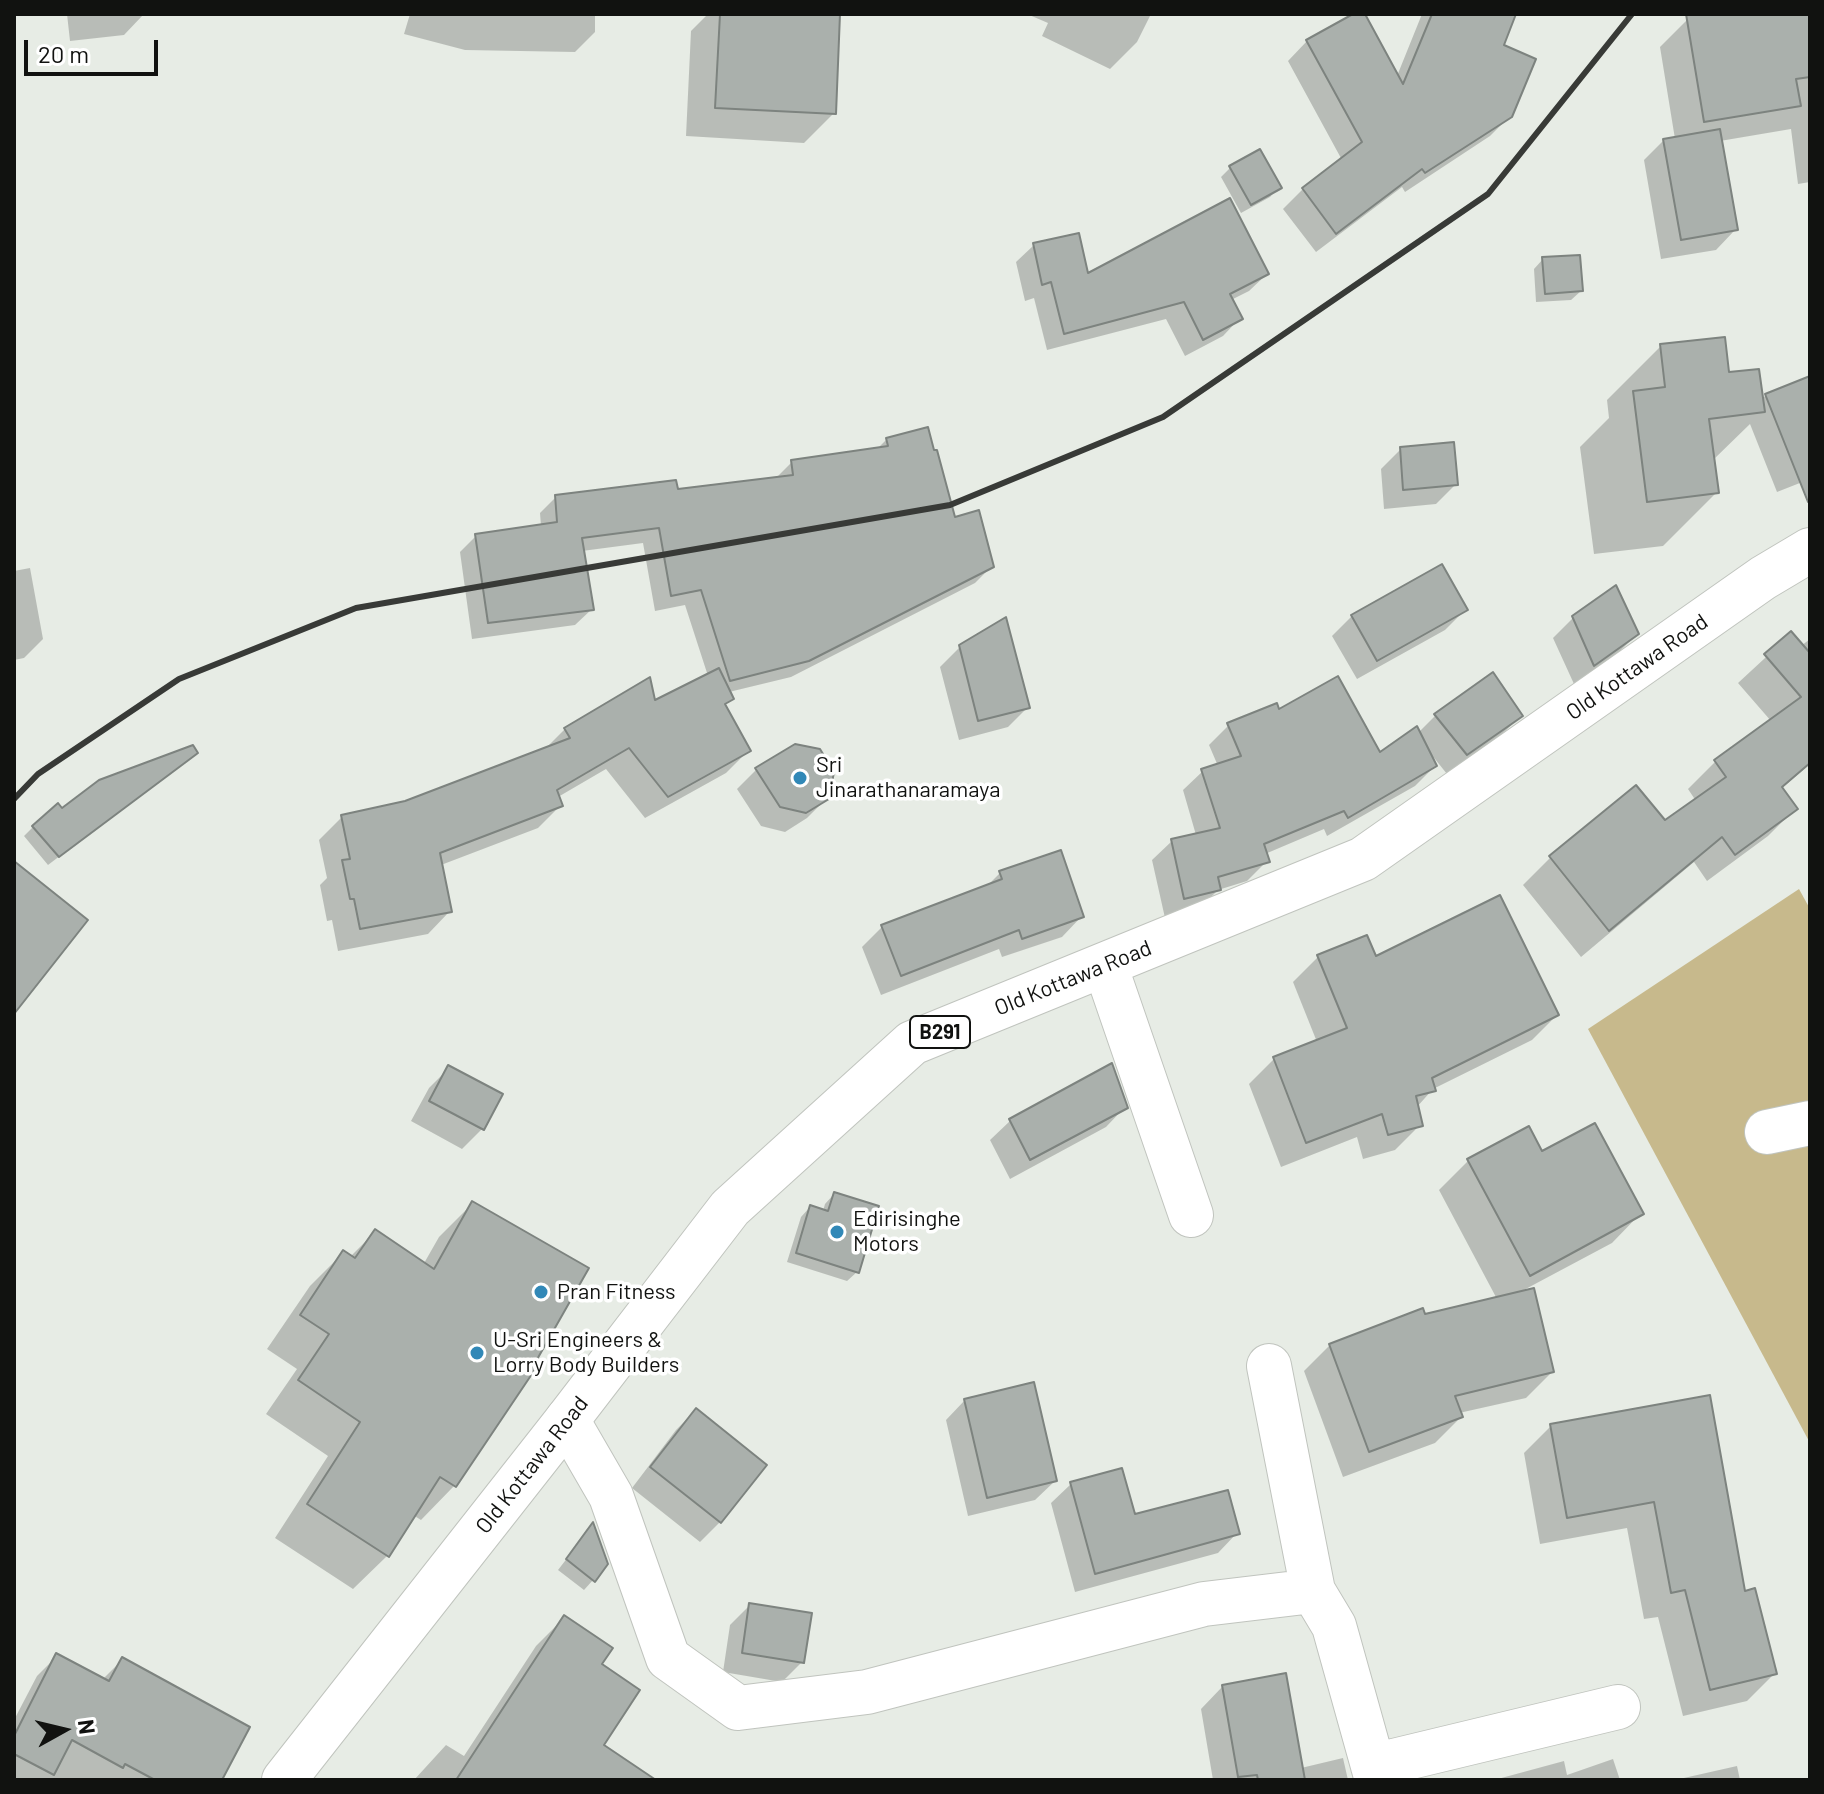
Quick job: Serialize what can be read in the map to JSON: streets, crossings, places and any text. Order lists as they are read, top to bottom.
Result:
{
  "streets": {
    "main road": ["Old Kottawa Road", "B291"]
  },
  "places": [
    "Sri Jinarathanaramaya",
    "Edirisinghe Motors",
    "Pran Fitness",
    "U-Sri Engineers & Lorry Body Builders"
  ],
  "scale_bar": "20 m",
  "north": "right"
}
